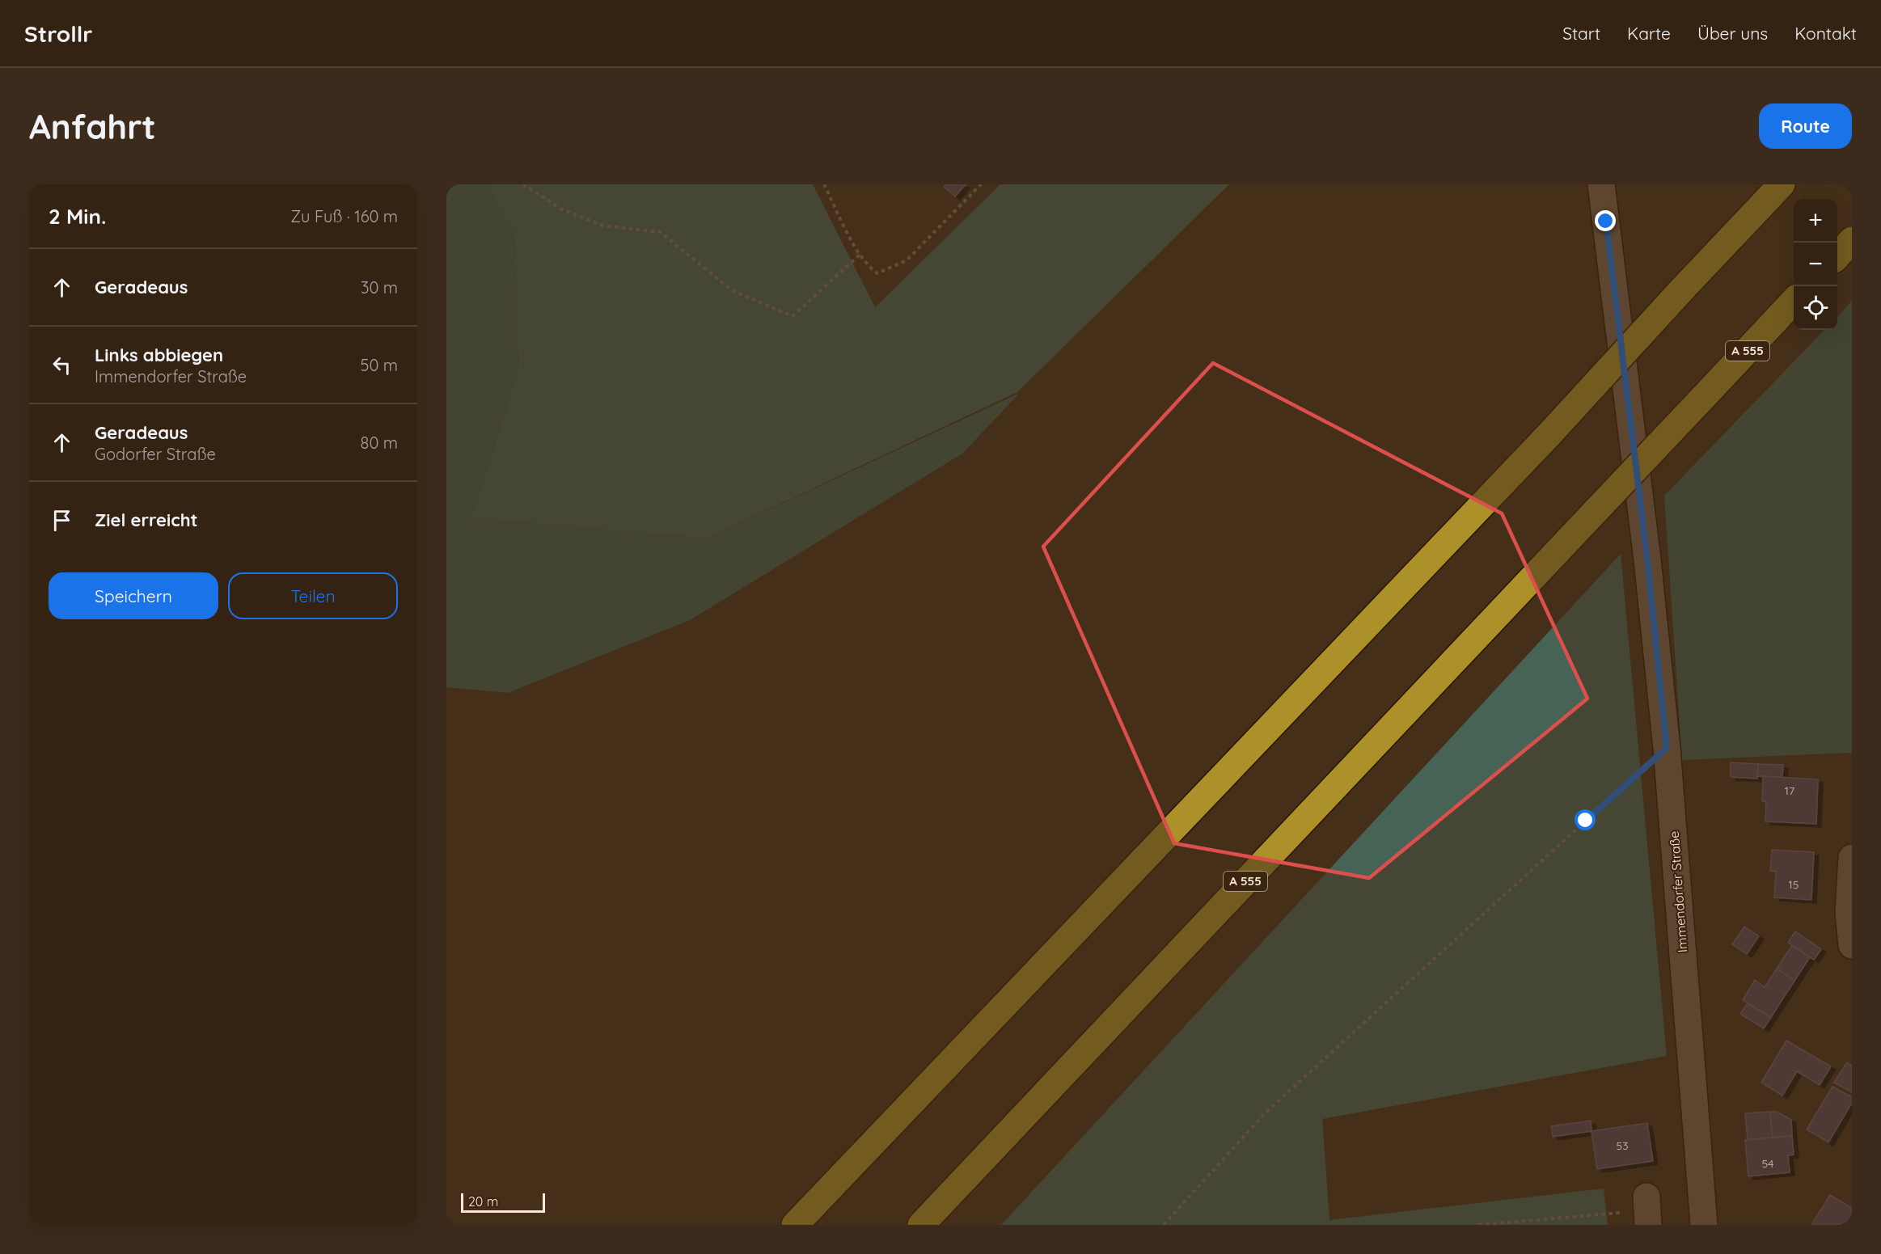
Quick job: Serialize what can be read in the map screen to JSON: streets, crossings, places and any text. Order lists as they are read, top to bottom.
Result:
{
  "streets": {
    "highway": ["A 555"],
    "street": ["Immendorfer Straße"]
  },
  "house_numbers": [
    "17",
    "15",
    "53",
    "54"
  ],
  "scale_bar": "20 m",
  "page": {
    "header": "Strollr",
    "nav": [
      "Start",
      "Karte",
      "Über uns",
      "Kontakt"
    ],
    "buttons": [
      "Route",
      ["Speichern", "Teilen"]
    ],
    "title": "Anfahrt",
    "heading": ["2 Min.", "Zu Fuß · 160 m"],
    "map_buttons": ["+", "−"],
    "list": [
      ["Geradeaus", "30 m"],
      ["Links abbiegen", "Immendorfer Straße", "50 m"],
      ["Geradeaus", "Godorfer Straße", "80 m"],
      "Ziel erreicht"
    ],
    "scale": "20 m"
  }
}
